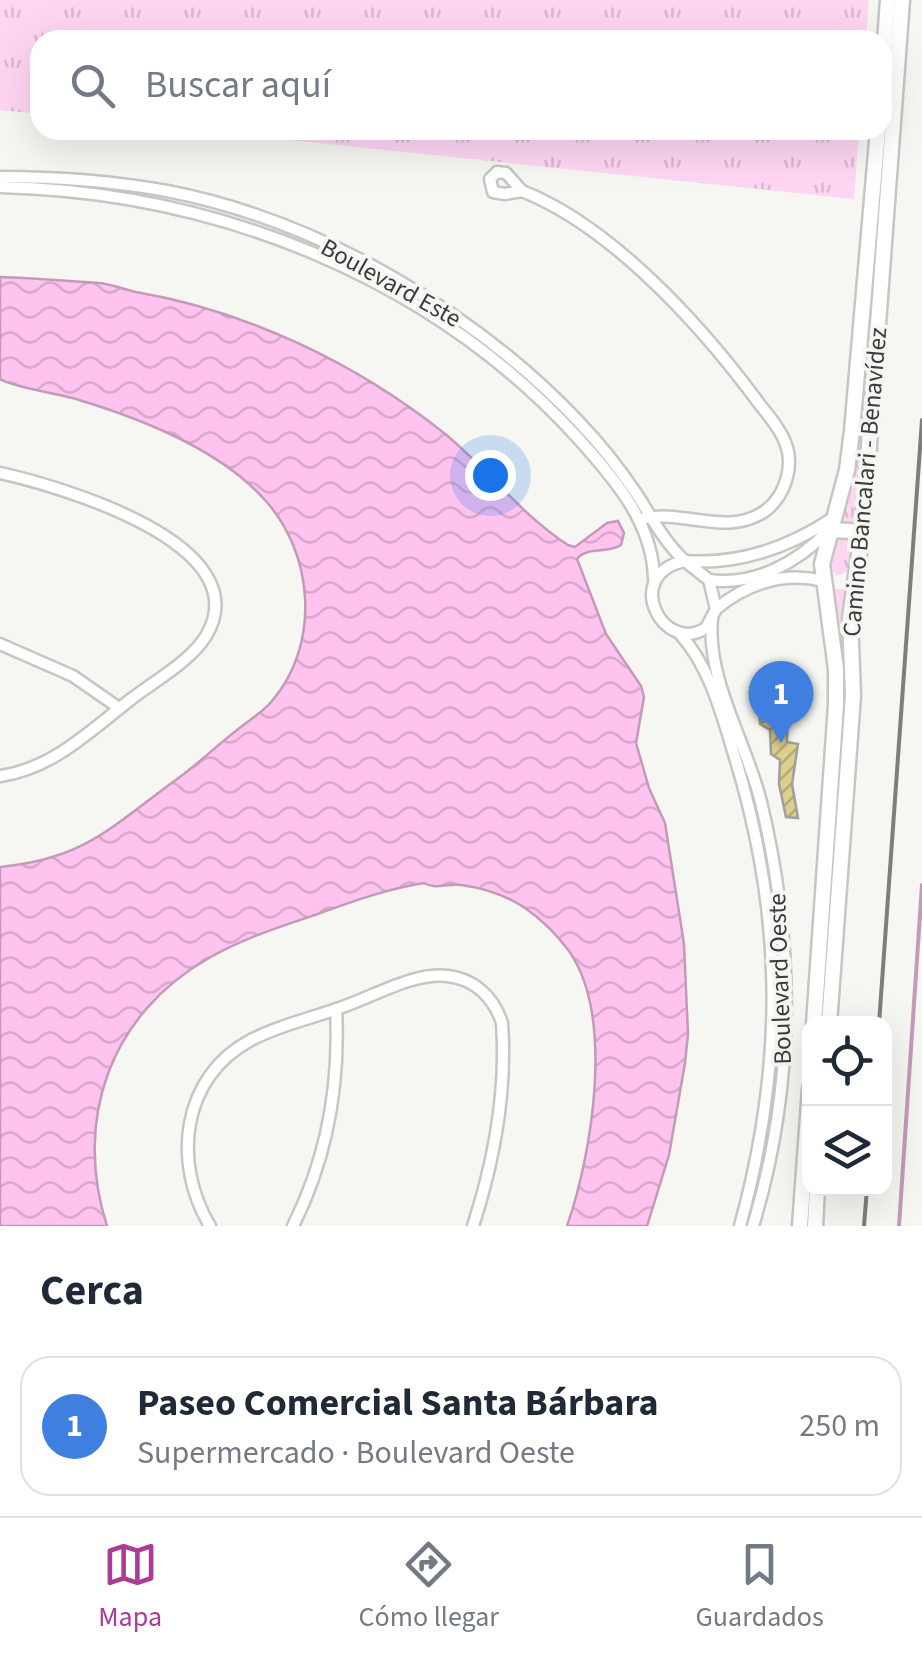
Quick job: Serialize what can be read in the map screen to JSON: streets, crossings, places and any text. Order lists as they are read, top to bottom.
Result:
{
  "streets": {
    "main road": ["Camino Bancalari - Benavídez"],
    "street": ["Boulevard Este", "Boulevard Oeste"]
  },
  "crossings": [
    ["Boulevard Este", "Boulevard Oeste"]
  ],
  "page": {
    "search": "Buscar aquí",
    "pins": "1",
    "heading": "Cerca",
    "list": [
      {
        "mark": "1",
        "name": "Paseo Comercial Santa Bárbara",
        "note": "Supermercado · Boulevard Oeste",
        "value": "250 m"
      }
    ],
    "nav": ["Mapa", "Cómo llegar", "Guardados"]
  }
}
